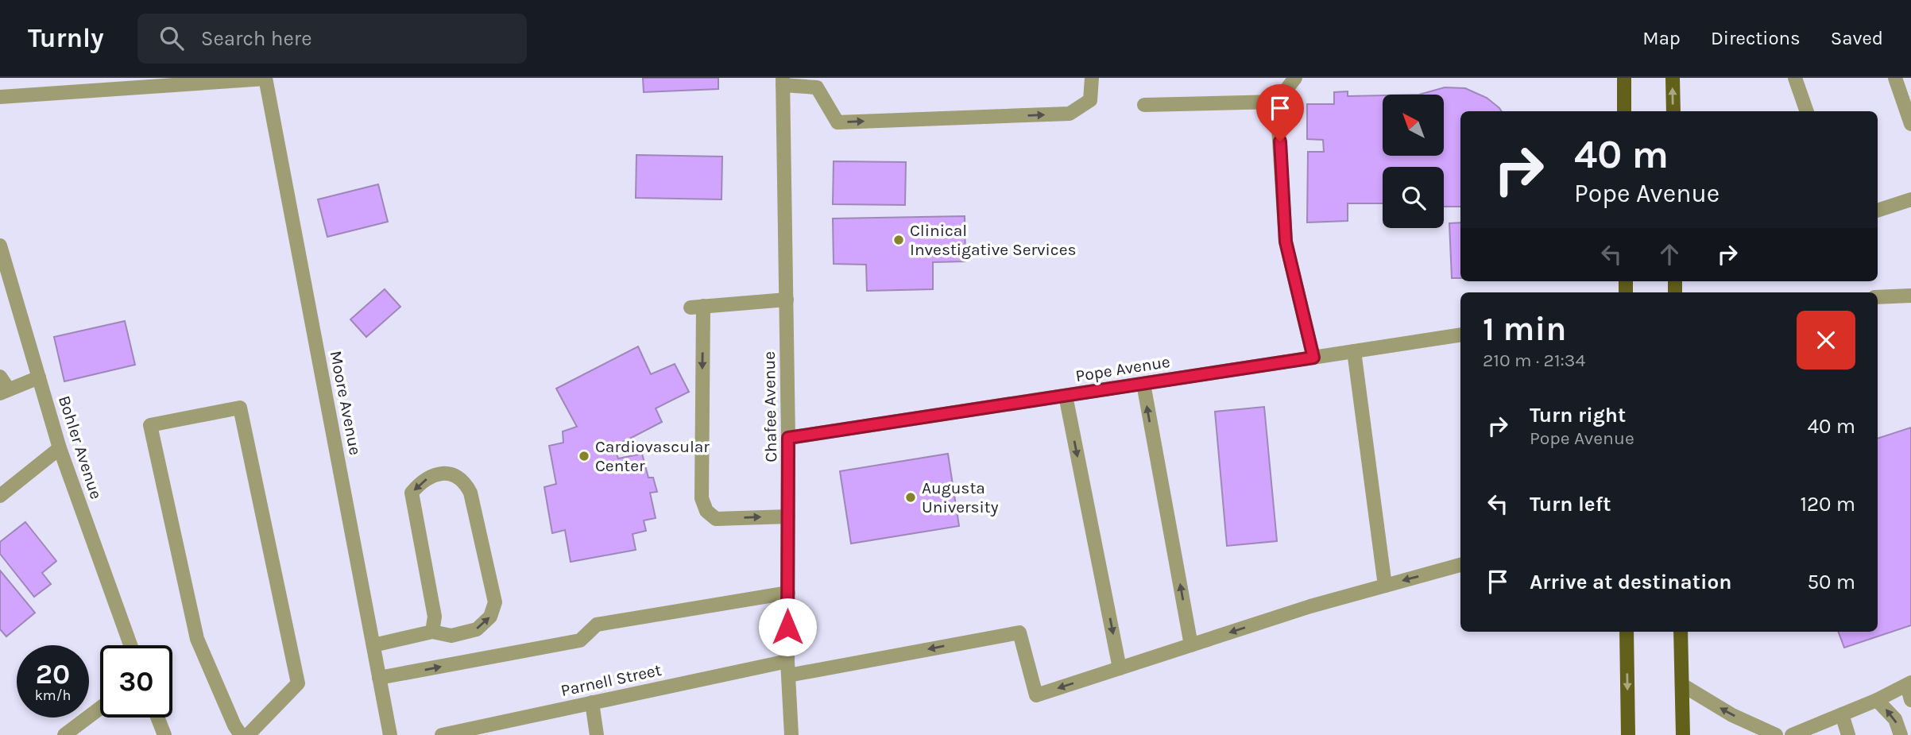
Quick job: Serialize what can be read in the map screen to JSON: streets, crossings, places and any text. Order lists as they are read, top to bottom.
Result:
{
  "streets": {
    "street": [
      "Pope Avenue",
      "Moore Avenue",
      "Chafee Avenue",
      "Bohler Avenue",
      "Parnell Street"
    ]
  },
  "crossings": [
    ["Pope Avenue", "Chafee Avenue"],
    ["Chafee Avenue", "Parnell Street"]
  ],
  "places": ["Clinical Investigative Services", "Cardiovascular Center", "Augusta University"],
  "north": "top left",
  "page": {
    "header": "Turnly",
    "search": "Search here",
    "nav": ["Map", "Directions", "Saved"],
    "turn": ["40 m", "Pope Avenue"],
    "heading": ["1 min", "210 m · 21:34"],
    "list": [
      {
        "name": "Turn right",
        "note": "Pope Avenue",
        "value": "40 m"
      },
      {
        "name": "Turn left",
        "value": "120 m"
      },
      {
        "name": "Arrive at destination",
        "value": "50 m"
      }
    ],
    "speed": "20 km/h",
    "limit": "30"
  }
}
